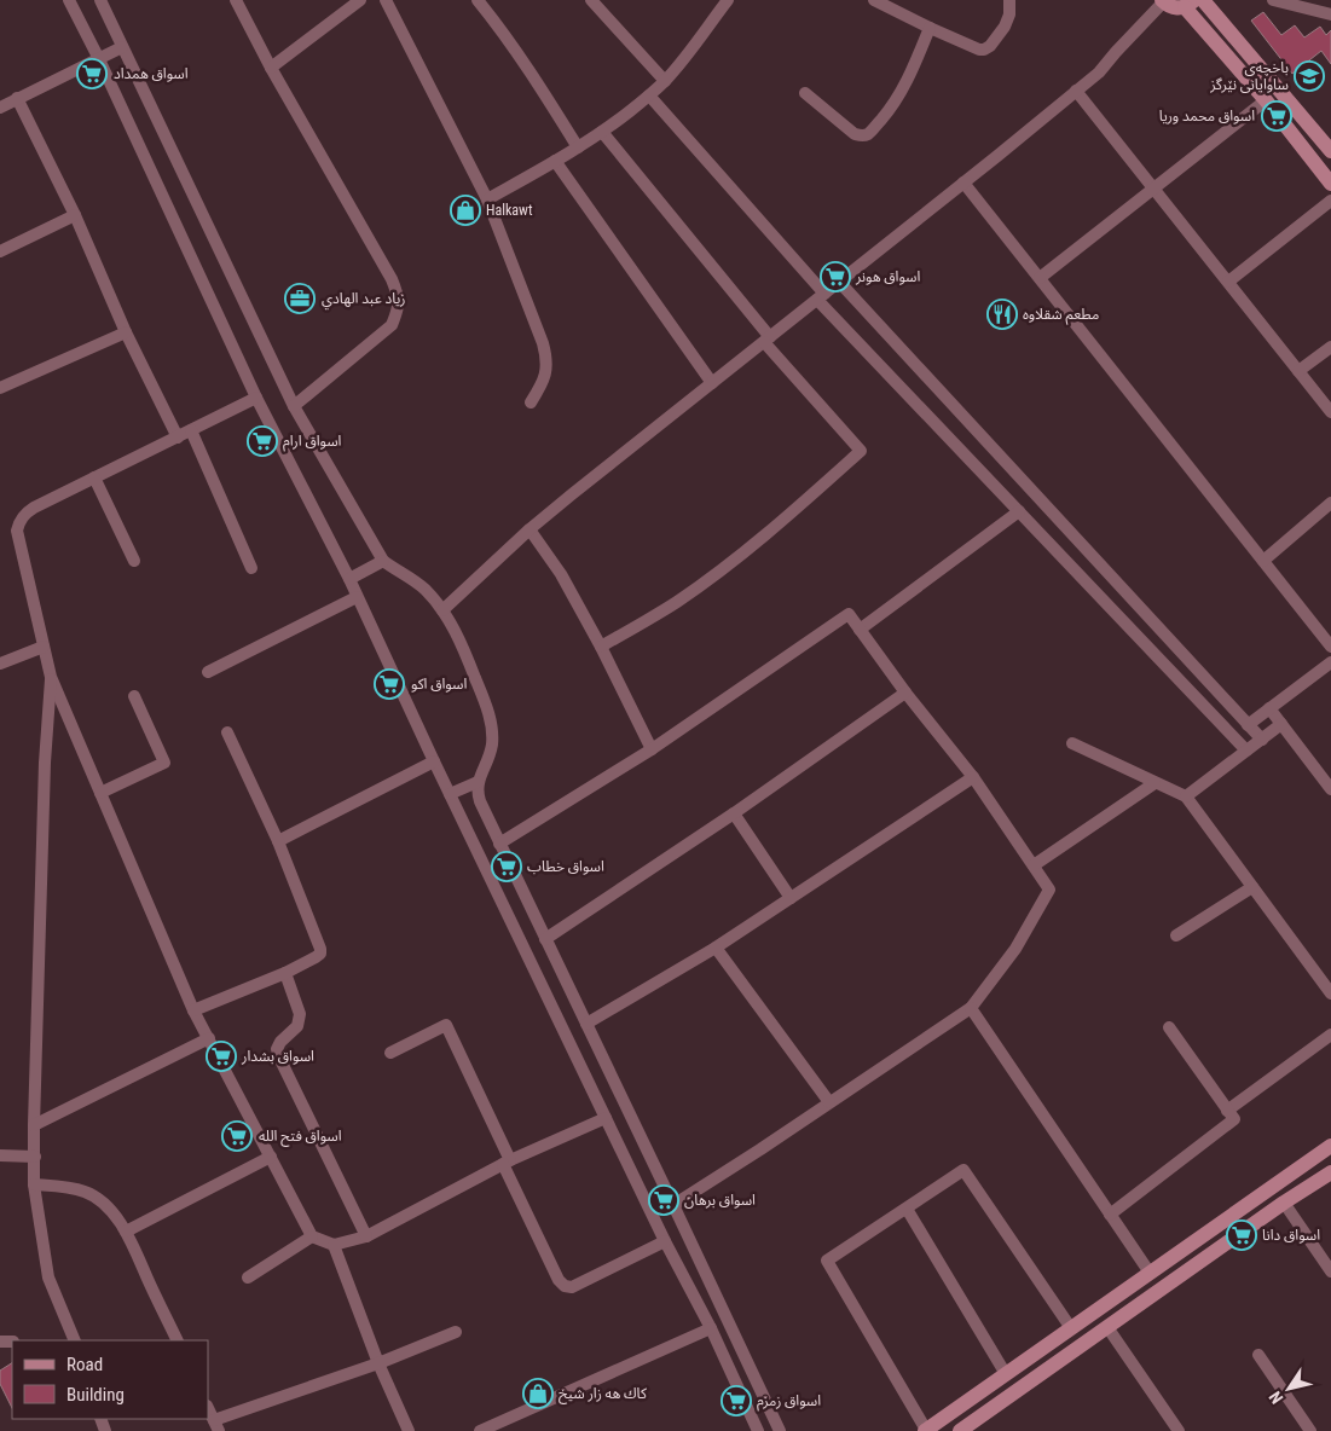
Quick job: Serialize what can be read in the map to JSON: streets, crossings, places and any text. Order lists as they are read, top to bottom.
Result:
{
  "places": {
    "supermarket": [
      "اسواق همداد",
      "اسواق محمد وريا",
      "اسواق هونر",
      "اسواق ارام",
      "اسواق اكو",
      "اسواق خطاب",
      "اسواق بشدار",
      "اسواق فتح الله",
      "اسواق برهان",
      "اسواق دانا",
      "اسواق زمزم"
    ],
    "school or university": ["باخچەی ساوایانی نێرگز"],
    "shop": ["Halkawt", "كاك هه زار شيخ"],
    "office": ["زياد عبد الهادي"],
    "restaurant": ["مطعم شقلاوه"]
  },
  "legend": ["Road", "Building"],
  "north": "bottom left"
}
